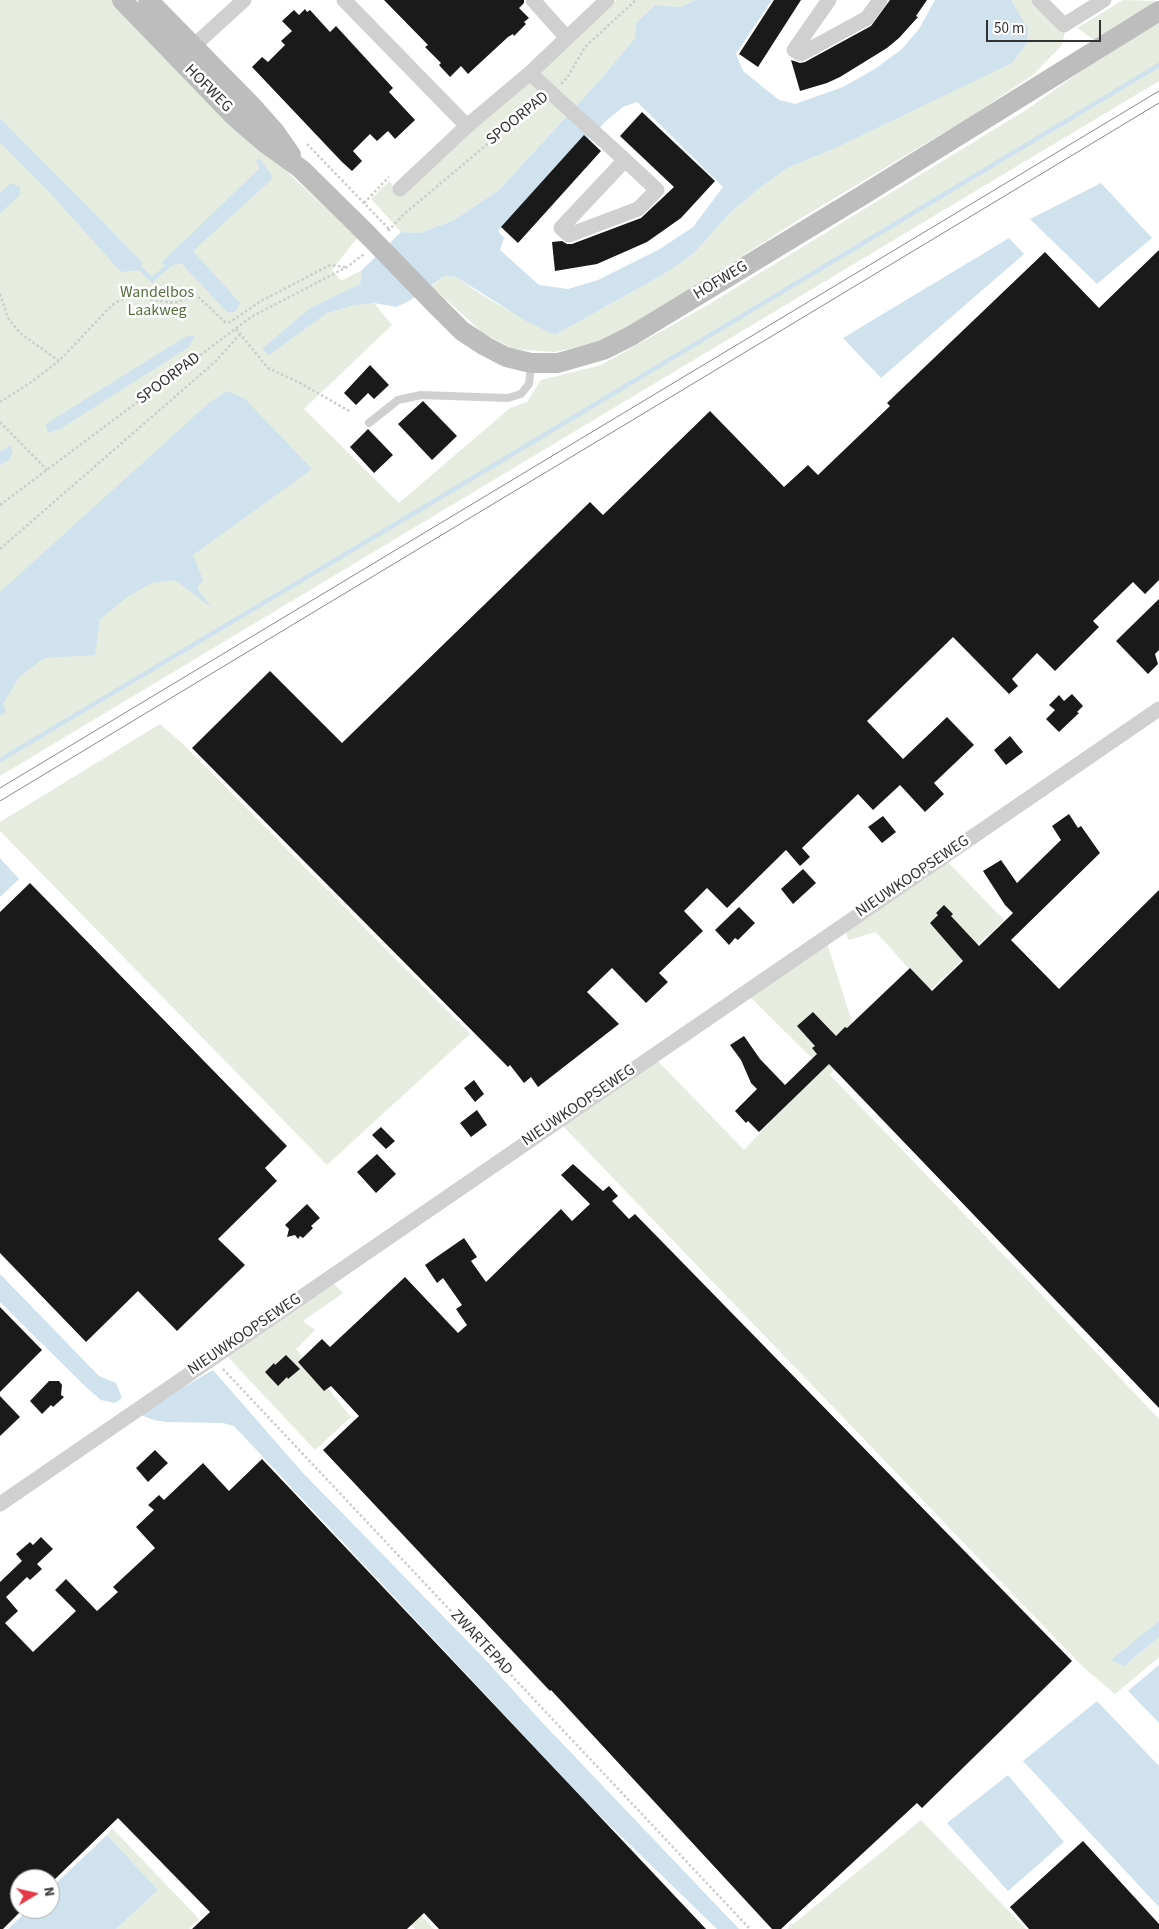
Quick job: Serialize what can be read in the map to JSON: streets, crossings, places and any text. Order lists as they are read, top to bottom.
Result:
{
  "streets": {
    "main road": ["HOFWEG"],
    "street": ["NIEUWKOOPSEWEG"],
    "path": ["SPOORPAD", "ZWARTEPAD"]
  },
  "crossings": [
    ["NIEUWKOOPSEWEG", "ZWARTEPAD"]
  ],
  "parks": ["Wandelbos Laakweg"],
  "scale_bar": "50 m",
  "north": "right"
}
